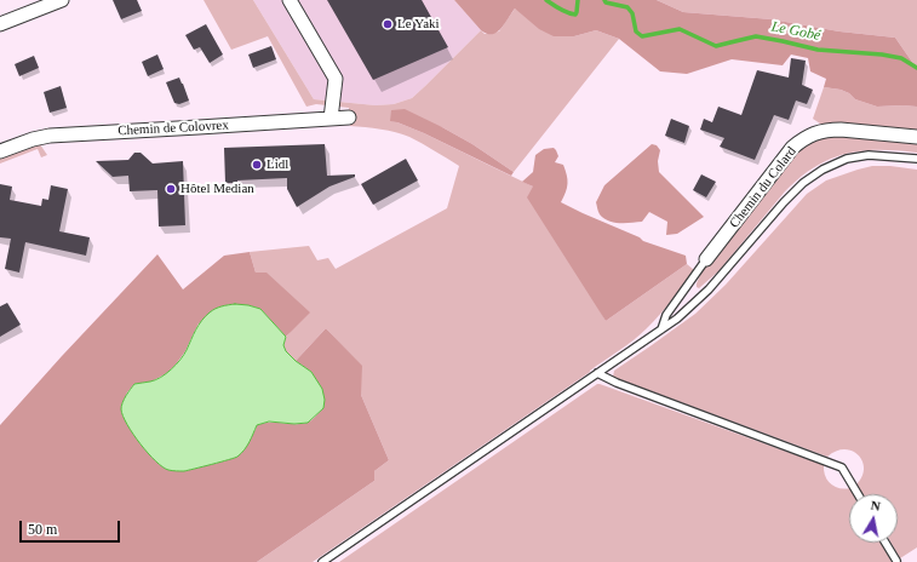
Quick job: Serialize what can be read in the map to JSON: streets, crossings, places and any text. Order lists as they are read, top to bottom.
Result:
{
  "streets": {
    "street": ["Chemin de Colovrex", "Chemin du Colard"]
  },
  "water": ["Le Gobé"],
  "places": ["Le Yaki", "Lidl", "Hôtel Median"],
  "scale_bar": "50 m",
  "north": "top"
}
